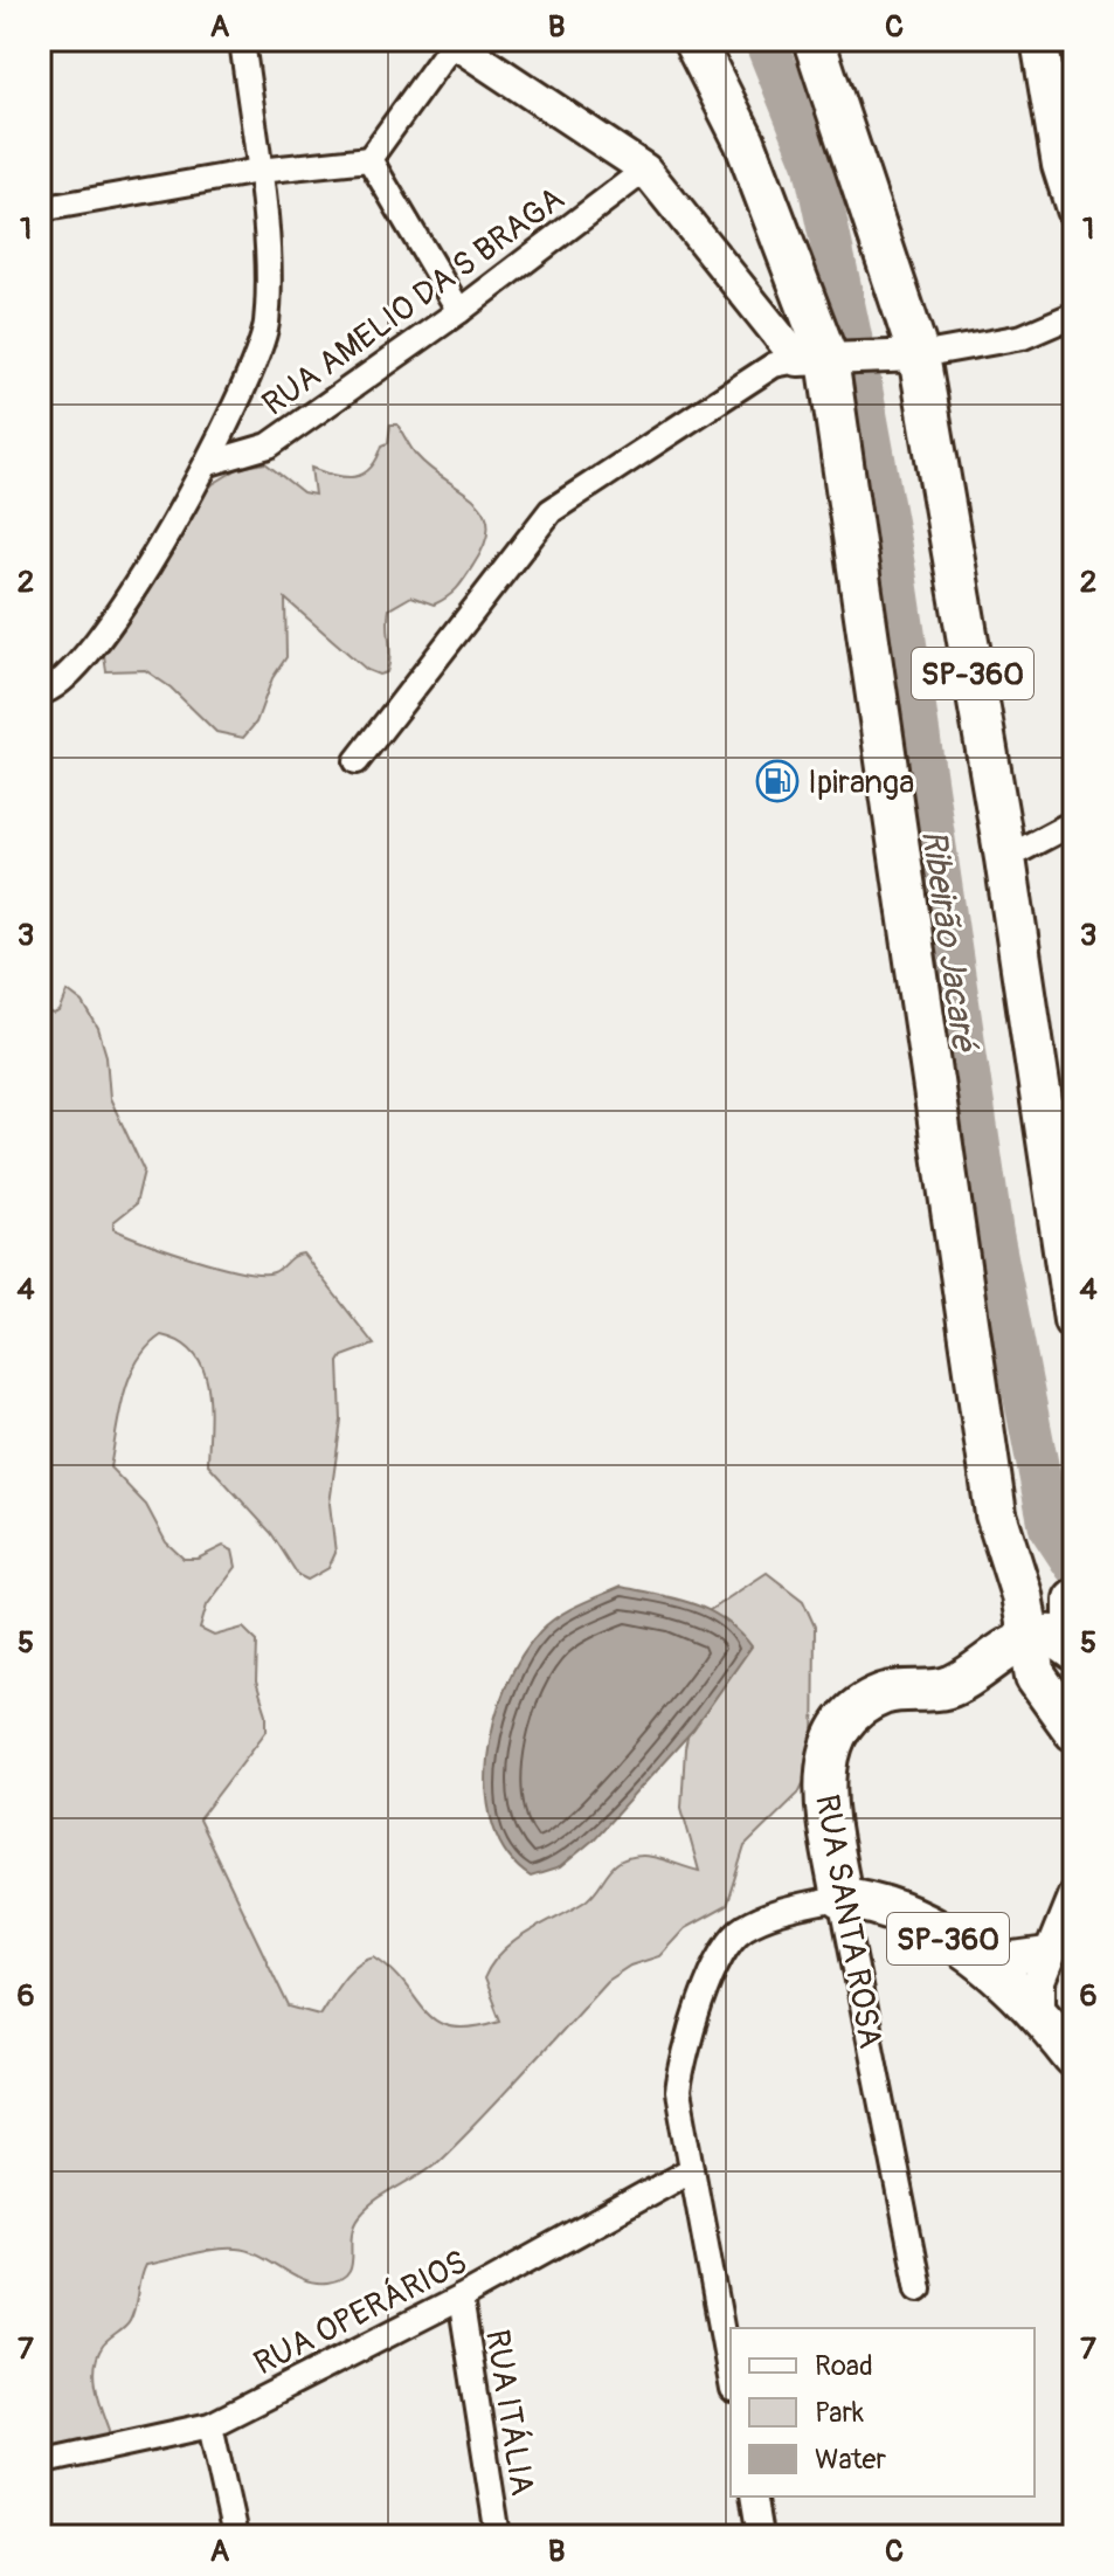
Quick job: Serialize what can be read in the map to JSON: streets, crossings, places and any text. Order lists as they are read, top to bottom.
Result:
{
  "streets": {
    "main road": ["SP-360", "RUA SANTA ROSA"],
    "street": ["RUA AMELIO DA S BRAGA", "RUA OPERÁRIOS", "RUA ITÁLIA"]
  },
  "crossings": [
    ["SP-360", "RUA SANTA ROSA"],
    ["RUA OPERÁRIOS", "RUA ITÁLIA"]
  ],
  "water": ["Ribeirão Jacaré"],
  "places": {
    "fuel station": ["Ipiranga"]
  },
  "legend": ["Road", "Park", "Water"],
  "grid": {
    "columns": ["A", "B", "C"],
    "rows": [
      "1",
      "2",
      "3",
      "4",
      "5",
      "6",
      "7"
    ]
  }
}
